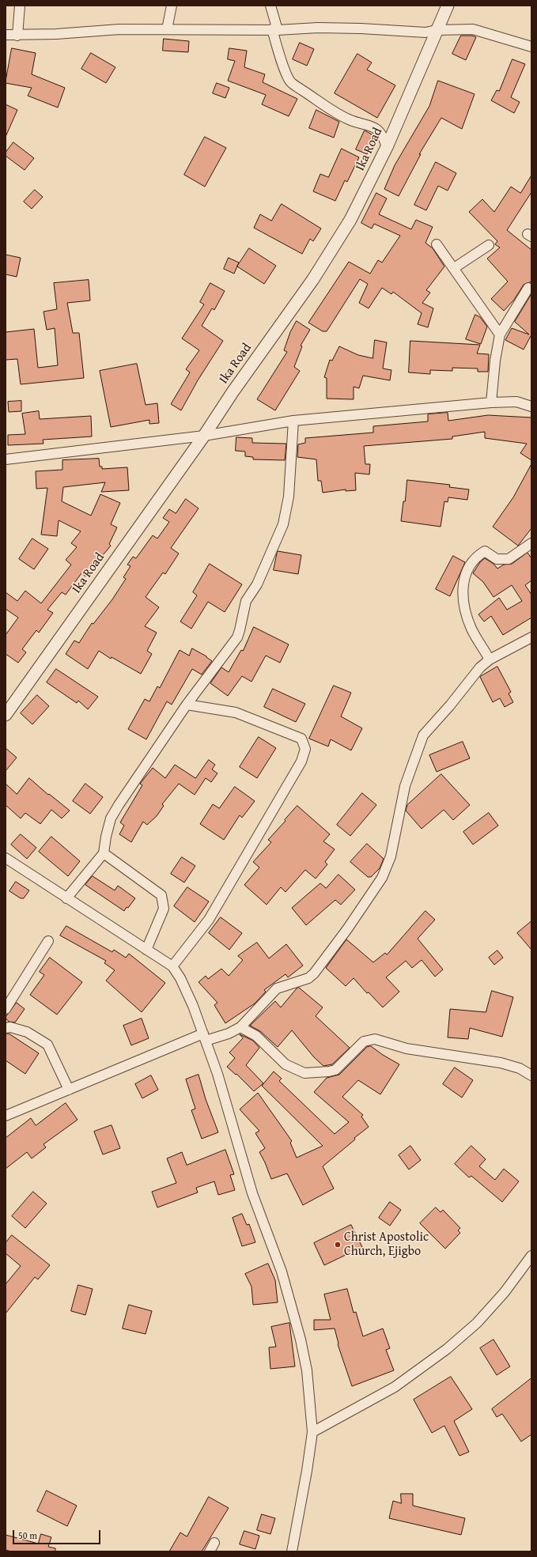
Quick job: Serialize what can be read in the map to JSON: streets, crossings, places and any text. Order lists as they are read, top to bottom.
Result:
{
  "streets": {
    "street": ["Ika Road"]
  },
  "places": ["Christ Apostolic Church, Ejigbo"],
  "scale_bar": "50 m"
}
